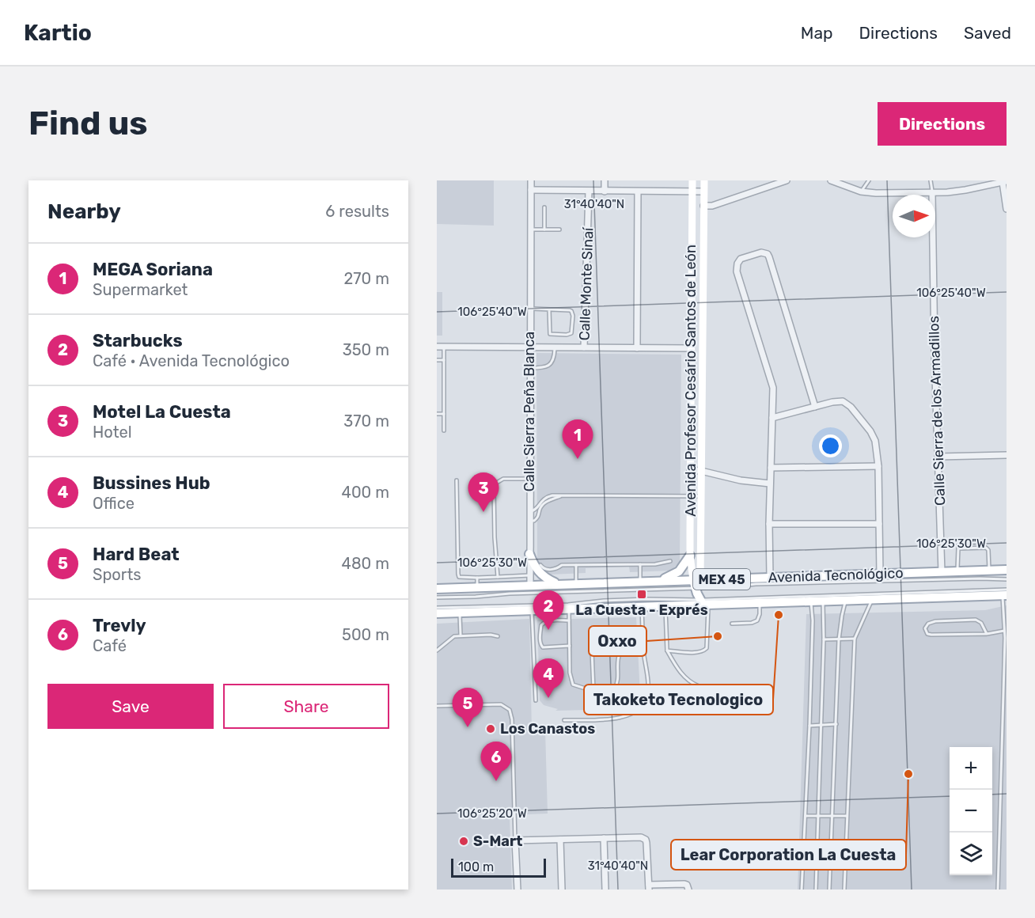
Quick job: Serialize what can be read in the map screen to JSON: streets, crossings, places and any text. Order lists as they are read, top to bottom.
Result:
{
  "streets": {
    "main road": ["Avenida Tecnológico", "MEX 45"],
    "street": [
      "Calle Monte Sinaí",
      "Avenida Profesor Cesário Santos de León",
      "Calle Sierra de los Armadillos",
      "Calle Sierra Peña Blanca"
    ]
  },
  "crossings": [
    ["Avenida Profesor Cesário Santos de León", "Avenida Tecnológico"],
    ["Calle Sierra de los Armadillos", "Avenida Tecnológico"],
    ["Calle Sierra Peña Blanca", "Avenida Tecnológico"]
  ],
  "places": {
    "transit": ["La Cuesta - Exprés"],
    "other": [
      "Takoketo Tecnologico",
      "Oxxo",
      "Los Canastos",
      "Lear Corporation La Cuesta",
      "S-Mart"
    ]
  },
  "scale_bar": "100 m",
  "north": "right",
  "page": {
    "header": "Kartio",
    "nav": ["Map", "Directions", "Saved"],
    "buttons": [
      "Directions",
      ["Save", "Share"]
    ],
    "title": "Find us",
    "heading": ["Nearby", "6 results"],
    "list": [
      {
        "mark": "1",
        "name": "MEGA Soriana",
        "note": "Supermarket",
        "value": "270 m"
      },
      {
        "mark": "2",
        "name": "Starbucks",
        "note": "Café · Avenida Tecnológico",
        "value": "350 m"
      },
      {
        "mark": "3",
        "name": "Motel La Cuesta",
        "note": "Hotel",
        "value": "370 m"
      },
      {
        "mark": "4",
        "name": "Bussines Hub",
        "note": "Office",
        "value": "400 m"
      },
      {
        "mark": "5",
        "name": "Hard Beat",
        "note": "Sports",
        "value": "480 m"
      },
      {
        "mark": "6",
        "name": "Trevly",
        "note": "Café",
        "value": "500 m"
      }
    ],
    "pins": [
      "1",
      "3",
      "2",
      "4",
      "5",
      "6"
    ],
    "map_buttons": ["+", "−"],
    "scale": "100 m"
  },
  "coordinates": [
    "31°40'40\"N",
    "106°25'40\"W",
    "106°25'30\"W",
    "106°25'20\"W"
  ]
}
